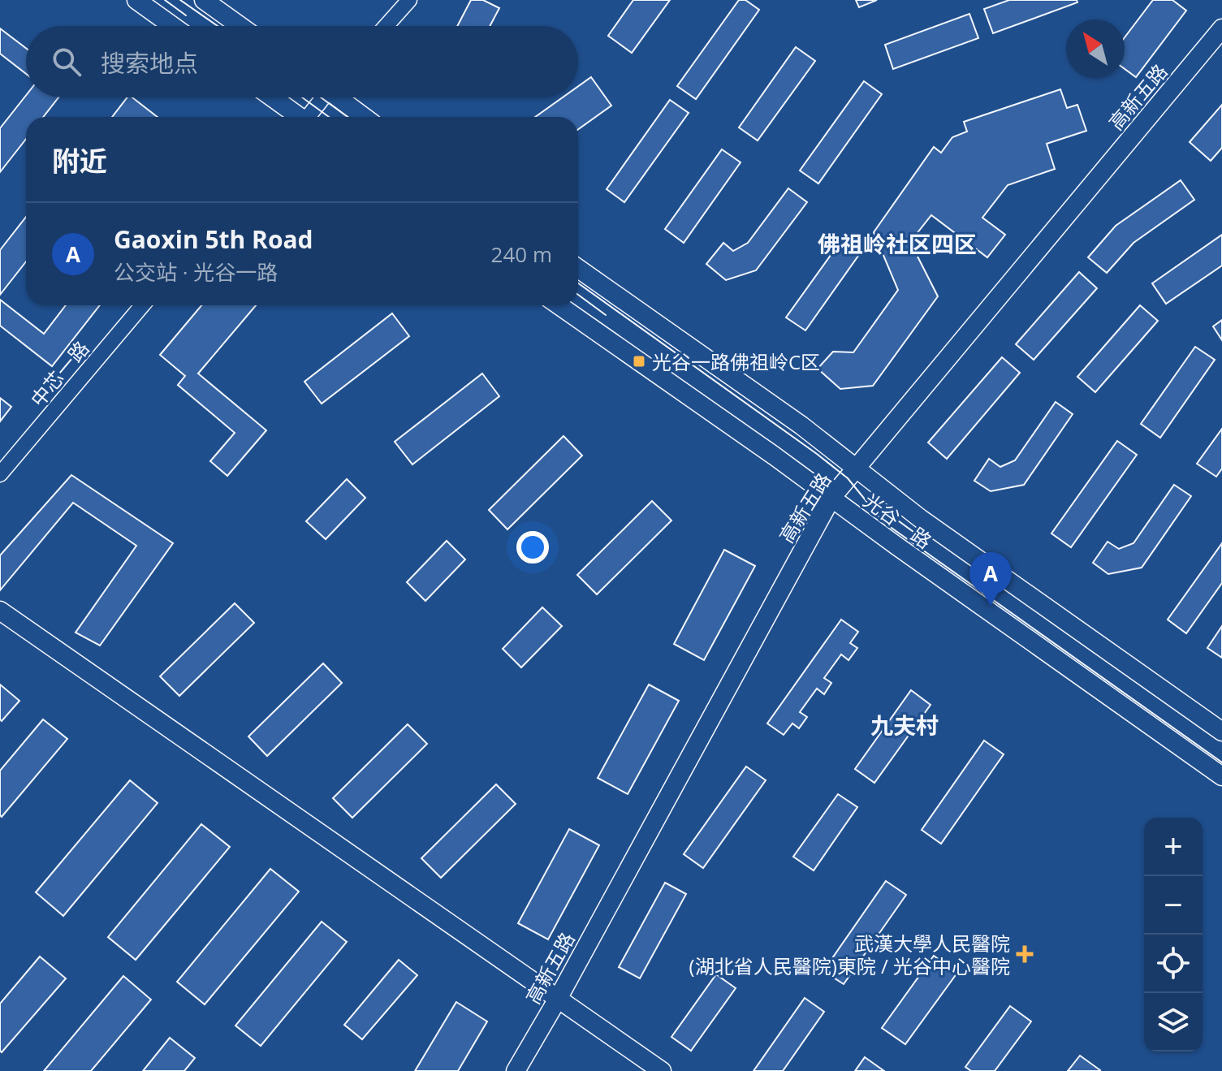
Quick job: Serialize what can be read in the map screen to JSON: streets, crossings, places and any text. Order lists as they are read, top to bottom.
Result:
{
  "streets": {
    "main road": ["高新五路", "光谷一路"],
    "street": ["中芯一路"]
  },
  "crossings": [
    ["高新五路", "光谷一路"]
  ],
  "districts": ["佛祖岭社区四区", "九夫村"],
  "places": {
    "transit": ["光谷一路佛祖岭C区"],
    "health": ["武漢大學人民醫院 (湖北省人民醫院)東院 / 光谷中心醫院"]
  },
  "north": "top left",
  "page": {
    "search": "搜索地点",
    "heading": "附近",
    "list": [
      {
        "mark": "A",
        "name": "Gaoxin 5th Road",
        "note": "公交站 · 光谷一路",
        "value": "240 m"
      }
    ],
    "pins": "A",
    "map_buttons": ["+", "−"]
  }
}
